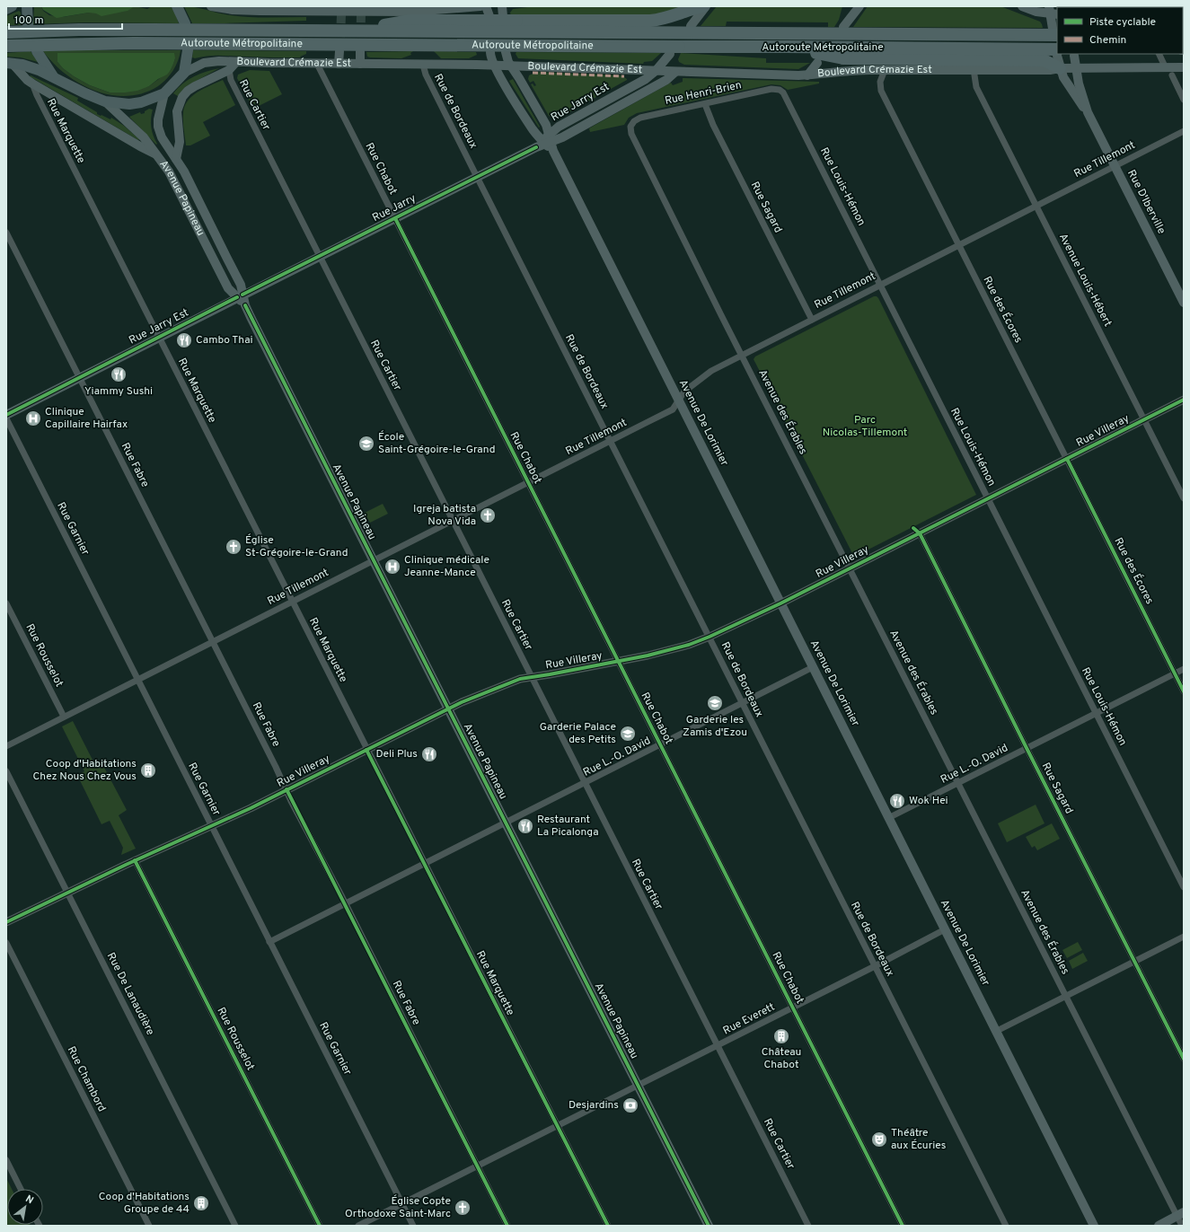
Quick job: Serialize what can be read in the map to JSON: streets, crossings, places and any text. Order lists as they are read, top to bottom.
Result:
{
  "streets": {
    "highway": ["Autoroute Métropolitaine"],
    "main road": [
      "Boulevard Crémazie Est",
      "Rue Jarry Est",
      "Avenue Papineau",
      "Rue D'Iberville",
      "Rue Jarry",
      "Avenue De Lorimier"
    ],
    "street": [
      "Rue Henri-Brien",
      "Rue Cartier",
      "Rue de Bordeaux",
      "Rue Marquette",
      "Rue Tillemont",
      "Rue Chabot",
      "Rue Louis-Hémon",
      "Rue Sagard",
      "Avenue Louis-Hébert",
      "Rue des Écores",
      "Avenue des Érables",
      "Rue Villeray",
      "Rue Fabre",
      "Rue Garnier",
      "Rue Rousselot",
      "Rue L.-O. David",
      "Rue De Lanaudière",
      "Rue Everett",
      "Rue Chambord"
    ]
  },
  "crossings": [
    ["Autoroute Métropolitaine", "Boulevard Crémazie Est"],
    ["Autoroute Métropolitaine", "Rue D'Iberville"],
    ["Boulevard Crémazie Est", "Rue Jarry Est"],
    ["Boulevard Crémazie Est", "Rue de Bordeaux"],
    ["Boulevard Crémazie Est", "Rue Chabot"],
    ["Boulevard Crémazie Est", "Avenue Papineau"],
    ["Boulevard Crémazie Est", "Rue D'Iberville"],
    ["Boulevard Crémazie Est", "Avenue Louis-Hébert"],
    ["Boulevard Crémazie Est", "Rue des Écores"],
    ["Boulevard Crémazie Est", "Avenue De Lorimier"],
    ["Rue Henri-Brien", "Rue Louis-Hémon"],
    ["Rue Henri-Brien", "Rue Sagard"],
    ["Rue Henri-Brien", "Avenue des Érables"],
    ["Rue Jarry Est", "Rue Cartier"],
    ["Rue Jarry Est", "Rue de Bordeaux"],
    ["Rue Jarry Est", "Rue Marquette"],
    ["Rue Jarry Est", "Avenue Papineau"],
    ["Rue Jarry Est", "Rue Jarry"],
    ["Rue Jarry Est", "Avenue De Lorimier"],
    ["Rue Jarry Est", "Rue Fabre"],
    ["Rue Cartier", "Rue Tillemont"],
    ["Rue Cartier", "Rue Jarry"],
    ["Rue Cartier", "Rue Villeray"],
    ["Rue Cartier", "Rue L.-O. David"],
    ["Rue Cartier", "Rue Everett"],
    ["Rue de Bordeaux", "Rue Tillemont"],
    ["Rue de Bordeaux", "Rue Jarry"],
    ["Rue de Bordeaux", "Rue Villeray"],
    ["Rue de Bordeaux", "Rue L.-O. David"],
    ["Rue de Bordeaux", "Rue Everett"],
    ["Rue Marquette", "Rue Tillemont"],
    ["Rue Marquette", "Rue Villeray"],
    ["Rue Marquette", "Rue L.-O. David"],
    ["Rue Marquette", "Rue Everett"],
    ["Rue Tillemont", "Rue Chabot"],
    ["Rue Tillemont", "Rue Louis-Hémon"],
    ["Rue Tillemont", "Avenue Papineau"],
    ["Rue Tillemont", "Rue D'Iberville"],
    ["Rue Tillemont", "Rue Sagard"],
    ["Rue Tillemont", "Avenue Louis-Hébert"],
    ["Rue Tillemont", "Rue des Écores"],
    ["Rue Tillemont", "Avenue des Érables"],
    ["Rue Tillemont", "Avenue De Lorimier"],
    ["Rue Tillemont", "Rue Fabre"],
    ["Rue Tillemont", "Rue Garnier"],
    ["Rue Tillemont", "Rue Rousselot"],
    ["Rue Chabot", "Rue Jarry"],
    ["Rue Chabot", "Rue Villeray"],
    ["Rue Chabot", "Rue L.-O. David"],
    ["Rue Chabot", "Rue Everett"],
    ["Rue Louis-Hémon", "Rue Villeray"],
    ["Rue Louis-Hémon", "Rue L.-O. David"],
    ["Avenue Papineau", "Rue Villeray"],
    ["Avenue Papineau", "Rue L.-O. David"],
    ["Avenue Papineau", "Rue Everett"],
    ["Rue Sagard", "Rue Villeray"],
    ["Rue Sagard", "Rue L.-O. David"],
    ["Avenue Louis-Hébert", "Rue Villeray"],
    ["Rue des Écores", "Rue Villeray"],
    ["Rue des Écores", "Rue L.-O. David"],
    ["Avenue des Érables", "Rue Villeray"],
    ["Avenue des Érables", "Rue L.-O. David"],
    ["Avenue De Lorimier", "Rue Villeray"],
    ["Avenue De Lorimier", "Rue L.-O. David"],
    ["Avenue De Lorimier", "Rue Everett"],
    ["Rue Villeray", "Rue Fabre"],
    ["Rue Villeray", "Rue Garnier"],
    ["Rue Villeray", "Rue Rousselot"],
    ["Rue Villeray", "Rue De Lanaudière"],
    ["Rue Fabre", "Rue L.-O. David"],
    ["Rue Fabre", "Rue Everett"],
    ["Rue Garnier", "Rue L.-O. David"],
    ["Rue Garnier", "Rue Everett"]
  ],
  "parks": ["Parc Nicolas-Tillemont"],
  "places": {
    "restaurant": [
      "Cambo Thai",
      "Yiammy Sushi",
      "Deli Plus",
      "Wok Hei",
      "Restaurant La Picalonga"
    ],
    "hospital": ["Clinique Capillaire Hairfax", "Clinique médicale Jeanne-Mance"],
    "school or university": ["École Saint-Grégoire-le-Grand", "Garderie les Zamis d'Ezou", "Garderie Palace des Petits"],
    "church": ["Igreja batista Nova Vida", "Église St-Grégoire-le-Grand", "Église Copte Orthodoxe Saint-Marc"],
    "building": ["Coop d'Habitations Chez Nous Chez Vous", "Château Chabot", "Coop d'Habitations Groupe de 44"],
    "bank": ["Desjardins"],
    "theatre": ["Théâtre aux Écuries"]
  },
  "legend": ["Piste cyclable", "Chemin"],
  "scale_bar": "100 m",
  "north": "top right"
}
